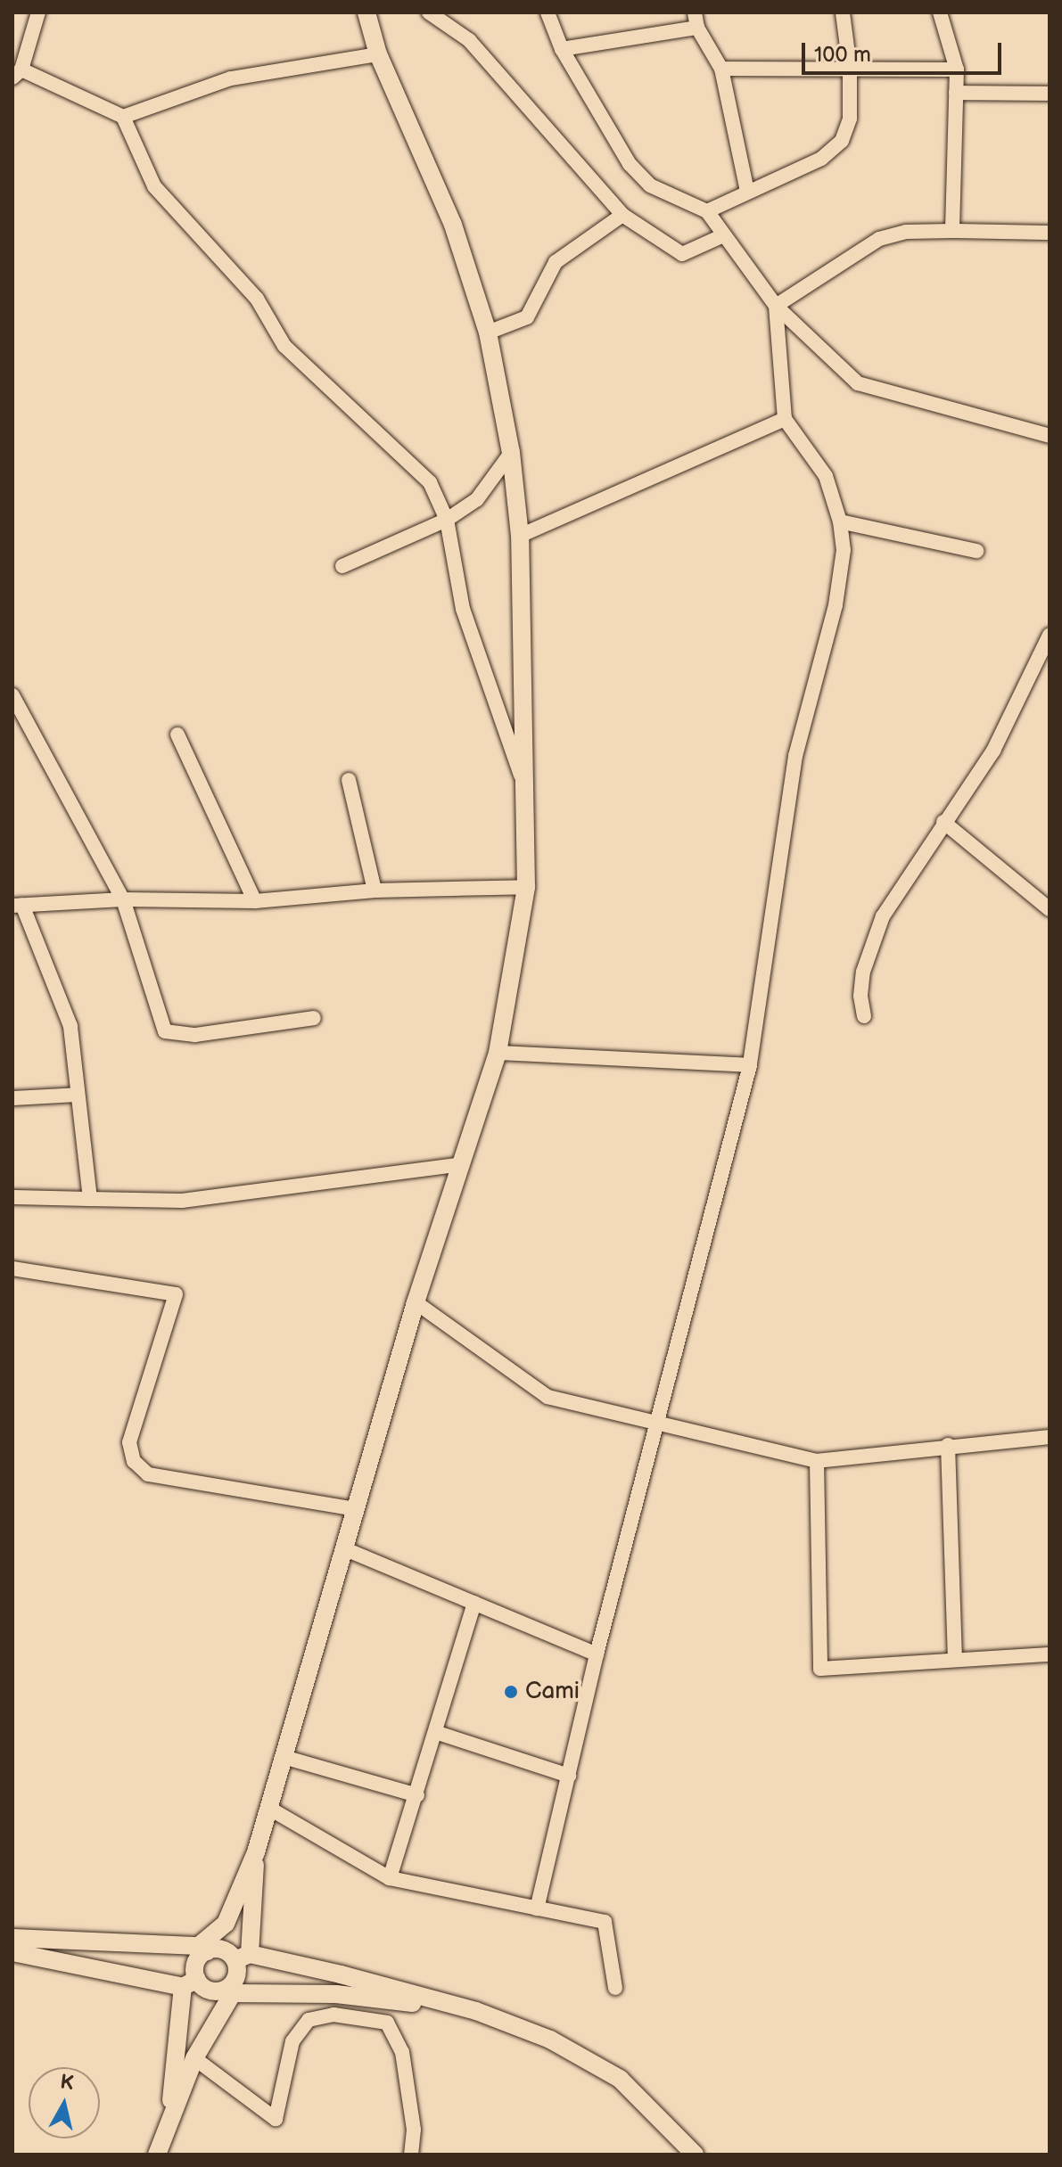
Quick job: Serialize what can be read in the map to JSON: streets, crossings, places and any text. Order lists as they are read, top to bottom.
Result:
{
  "places": ["Cami"],
  "scale_bar": "100 m",
  "north": "top"
}
